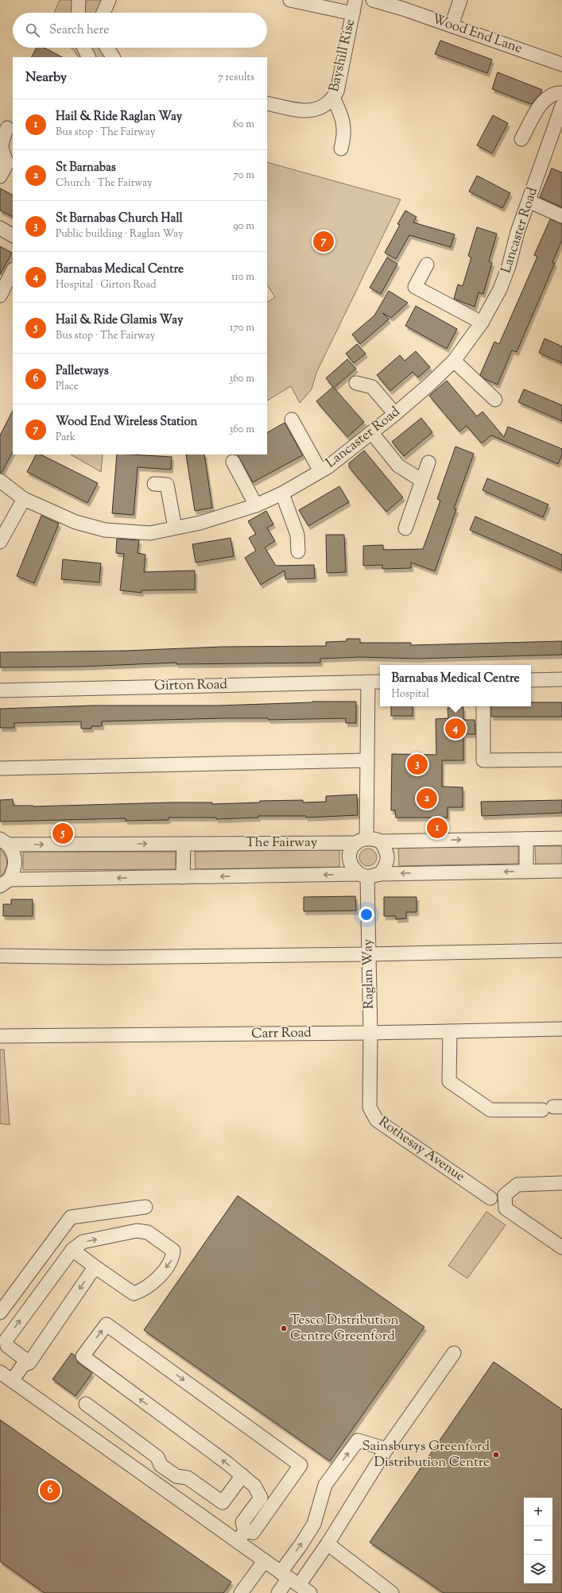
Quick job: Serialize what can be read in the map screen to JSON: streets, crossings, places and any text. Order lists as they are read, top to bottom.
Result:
{
  "streets": {
    "street": [
      "Wood End Lane",
      "Bayshill Rise",
      "Lancaster Road",
      "Girton Road",
      "The Fairway",
      "Raglan Way",
      "Carr Road",
      "Rothesay Avenue"
    ]
  },
  "crossings": [
    ["The Fairway", "Raglan Way"],
    ["Raglan Way", "Carr Road"],
    ["Raglan Way", "Rothesay Avenue"],
    ["Carr Road", "Rothesay Avenue"]
  ],
  "places": ["Tesco Distribution Centre Greenford", "Sainsburys Greenford Distribution Centre"],
  "page": {
    "search": "Search here",
    "heading": ["Nearby", "7 results"],
    "list": [
      {
        "mark": "1",
        "name": "Hail & Ride Raglan Way",
        "note": "Bus stop · The Fairway",
        "value": "60 m"
      },
      {
        "mark": "2",
        "name": "St Barnabas",
        "note": "Church · The Fairway",
        "value": "70 m"
      },
      {
        "mark": "3",
        "name": "St Barnabas Church Hall",
        "note": "Public building · Raglan Way",
        "value": "90 m"
      },
      {
        "mark": "4",
        "name": "Barnabas Medical Centre",
        "note": "Hospital · Girton Road",
        "value": "110 m"
      },
      {
        "mark": "5",
        "name": "Hail & Ride Glamis Way",
        "note": "Bus stop · The Fairway",
        "value": "170 m"
      },
      {
        "mark": "6",
        "name": "Palletways",
        "note": "Place",
        "value": "360 m"
      },
      {
        "mark": "7",
        "name": "Wood End Wireless Station",
        "note": "Park",
        "value": "360 m"
      }
    ],
    "pins": [
      "7",
      "4",
      "3",
      "2",
      "1",
      "5",
      "6"
    ],
    "popup": ["Barnabas Medical Centre", "Hospital"],
    "map_buttons": ["+", "−"]
  }
}
